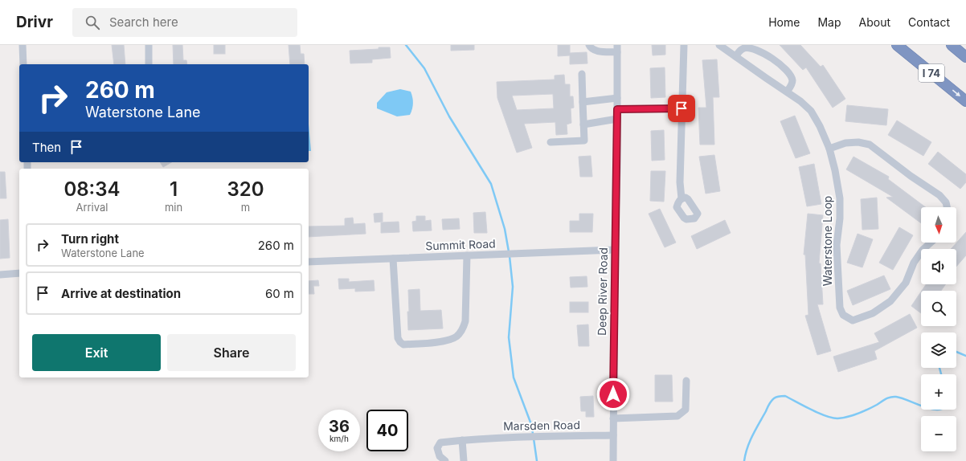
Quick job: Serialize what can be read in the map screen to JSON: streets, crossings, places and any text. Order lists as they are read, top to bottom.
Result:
{
  "streets": {
    "highway": ["I 74"],
    "street": [
      "Waterstone Loop",
      "Summit Road",
      "Deep River Road",
      "Marsden Road"
    ]
  },
  "crossings": [
    ["Summit Road", "Deep River Road"],
    ["Deep River Road", "Marsden Road"]
  ],
  "north": "bottom",
  "page": {
    "header": "Drivr",
    "search": "Search here",
    "nav": [
      "Home",
      "Map",
      "About",
      "Contact"
    ],
    "turn": ["260 m", "Waterstone Lane"],
    "then": "Then",
    "eta": [
      "08:34",
      "Arrival",
      "1",
      "min",
      "320",
      "m"
    ],
    "map_buttons": ["+", "−"],
    "list": [
      {
        "name": "Turn right",
        "note": "Waterstone Lane",
        "value": "260 m"
      },
      {
        "name": "Arrive at destination",
        "value": "60 m"
      }
    ],
    "buttons": ["Exit", "Share"],
    "speed": "36 km/h",
    "limit": "40"
  }
}
